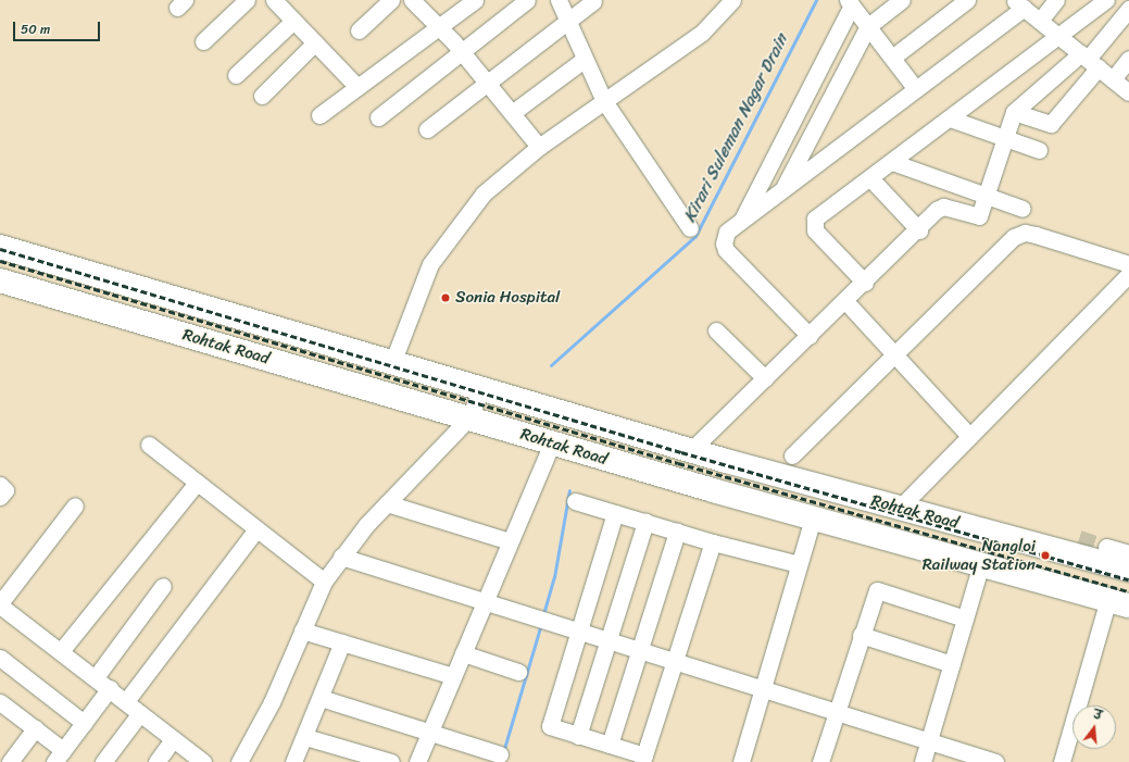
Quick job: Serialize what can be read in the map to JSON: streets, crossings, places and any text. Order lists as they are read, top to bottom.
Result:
{
  "streets": {
    "highway": ["Rohtak Road"]
  },
  "water": ["Kirari Suleman Nagar Drain"],
  "places": ["Sonia Hospital", "Nangloi Railway Station"],
  "scale_bar": "50 m",
  "north": "top"
}
